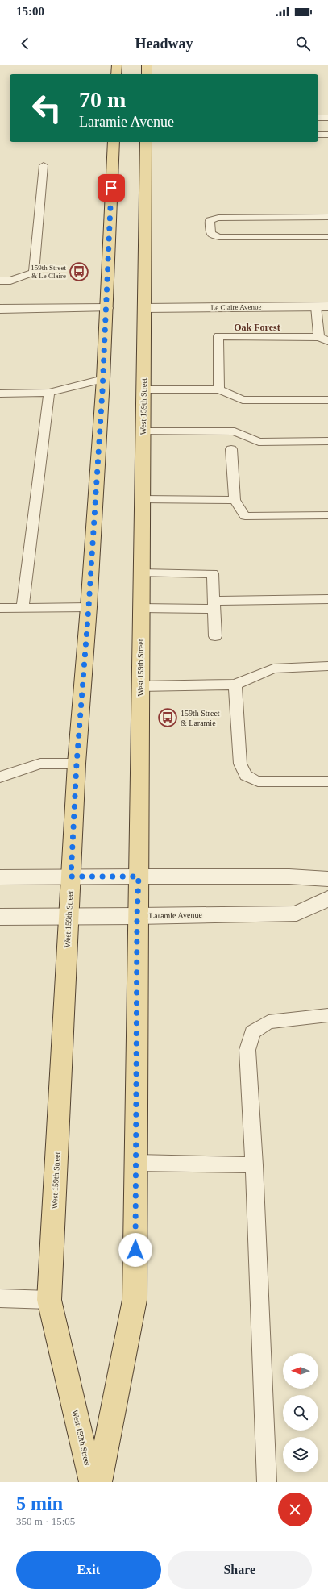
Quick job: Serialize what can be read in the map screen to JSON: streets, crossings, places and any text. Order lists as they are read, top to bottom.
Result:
{
  "streets": {
    "main road": ["West 159th Street"],
    "street": ["Le Claire Avenue", "Laramie Avenue"]
  },
  "crossings": [
    ["Le Claire Avenue", "West 159th Street"],
    ["West 159th Street", "Laramie Avenue"]
  ],
  "districts": ["Oak Forest"],
  "places": {
    "bus stop": ["159th Street & Le Claire", "159th Street & Laramie"]
  },
  "north": "left",
  "page": {
    "status": "15:00",
    "header": "Headway",
    "turn": ["70 m", "Laramie Avenue"],
    "heading": ["5 min", "350 m · 15:05"],
    "buttons": ["Exit", "Share"]
  }
}
